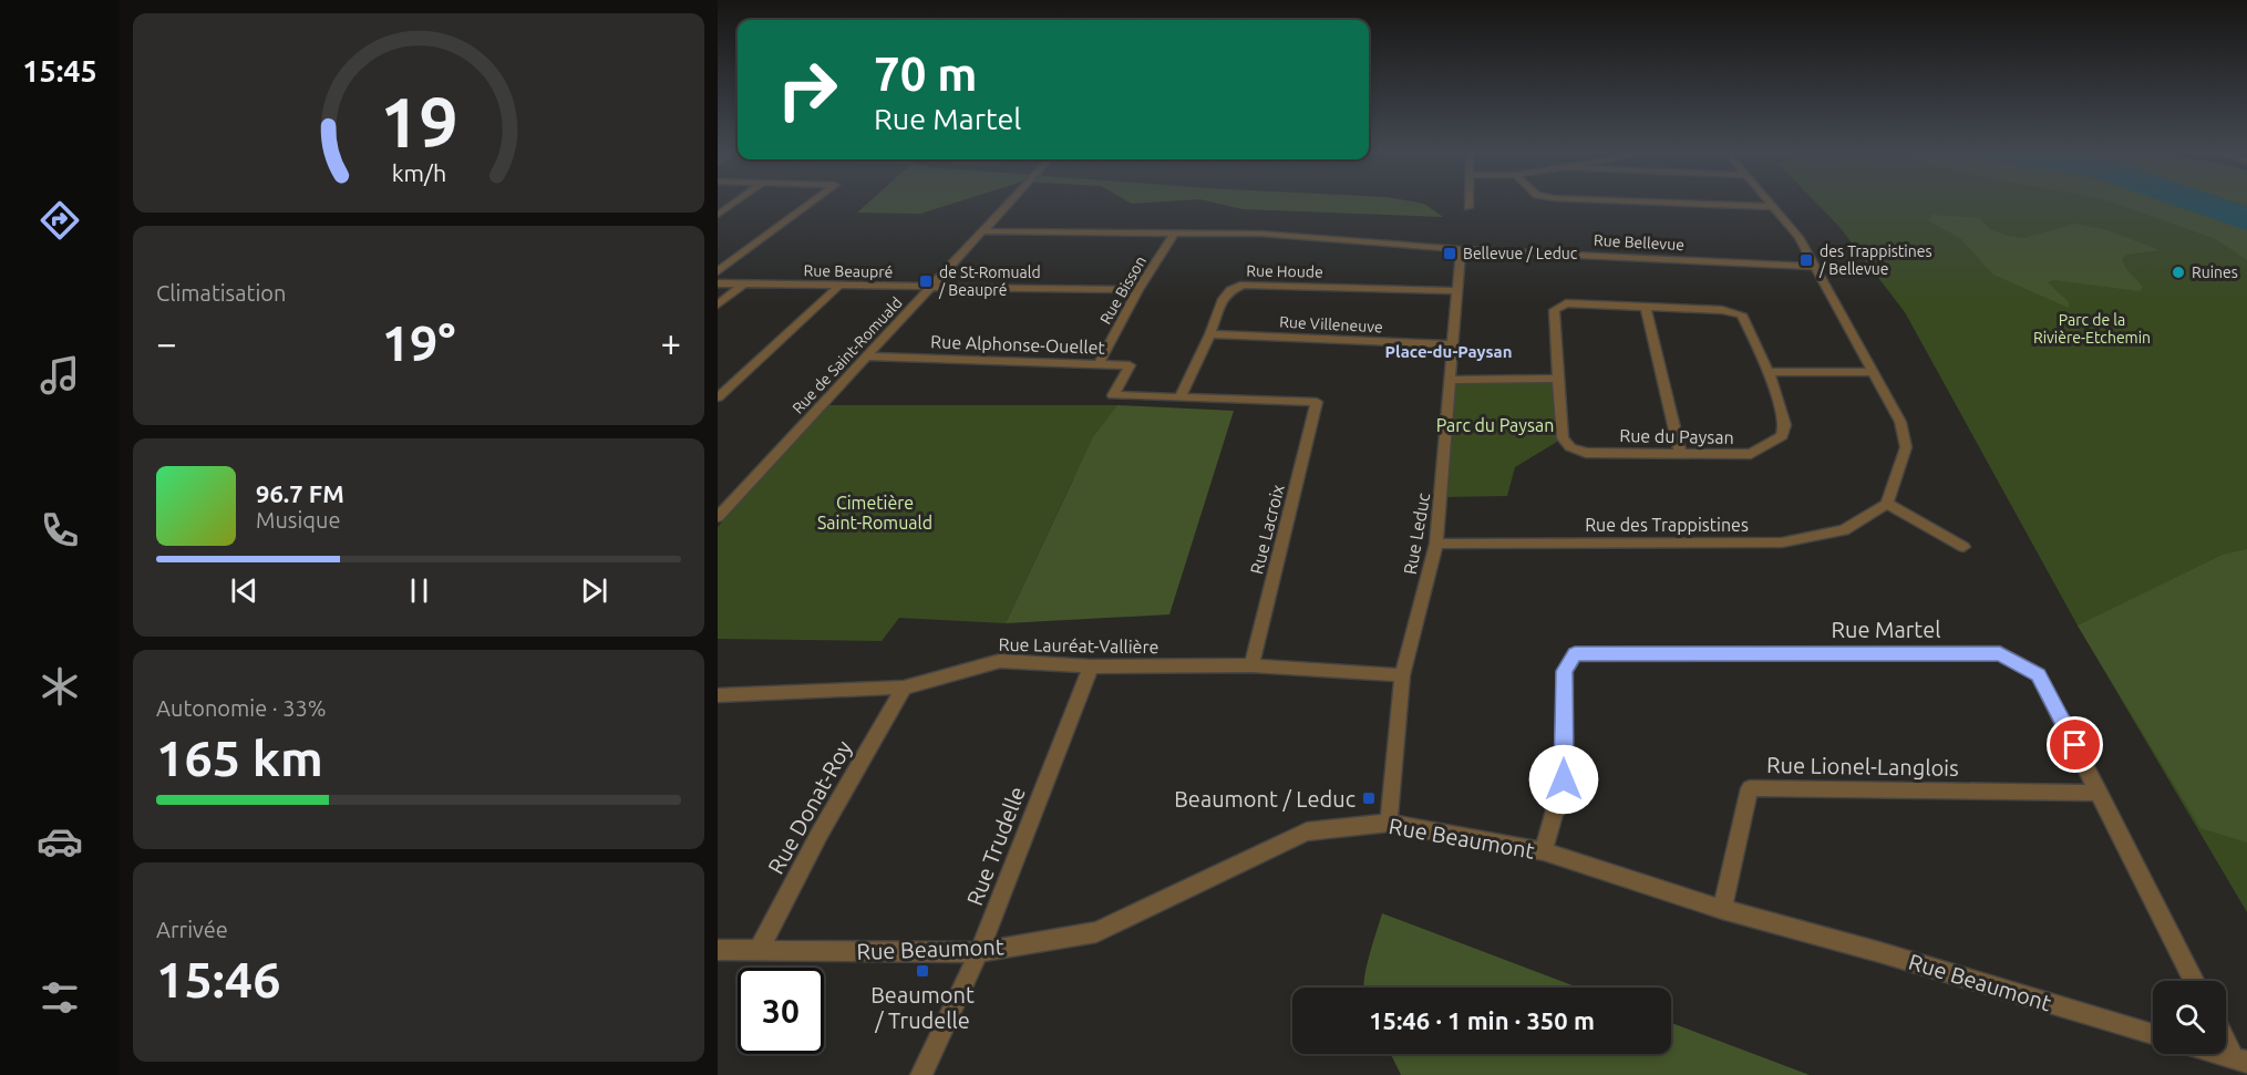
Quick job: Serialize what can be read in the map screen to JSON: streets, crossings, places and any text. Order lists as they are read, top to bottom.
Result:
{
  "streets": {
    "street": [
      "Rue Bellevue",
      "Rue Beaupré",
      "Rue Houde",
      "Rue Bisson",
      "Rue Villeneuve",
      "Rue Alphonse-Ouellet",
      "Rue de Saint-Romuald",
      "Rue du Paysan",
      "Rue des Trappistines",
      "Rue Lacroix",
      "Rue Leduc",
      "Rue Martel",
      "Rue Lauréat-Vallière",
      "Rue Lionel-Langlois",
      "Rue Donat-Roy",
      "Rue Beaumont",
      "Rue Trudelle"
    ]
  },
  "crossings": [
    ["Rue Bellevue", "Rue Bisson"],
    ["Rue Bellevue", "Rue de Saint-Romuald"],
    ["Rue Bellevue", "Rue Leduc"],
    ["Rue Beaupré", "Rue Bisson"],
    ["Rue Beaupré", "Rue de Saint-Romuald"],
    ["Rue Houde", "Rue Villeneuve"],
    ["Rue Houde", "Rue Alphonse-Ouellet"],
    ["Rue Houde", "Rue Leduc"],
    ["Rue Bisson", "Rue Alphonse-Ouellet"],
    ["Rue Villeneuve", "Rue Leduc"],
    ["Rue Alphonse-Ouellet", "Rue de Saint-Romuald"],
    ["Rue Alphonse-Ouellet", "Rue Lacroix"],
    ["Rue des Trappistines", "Rue Leduc"],
    ["Rue Lacroix", "Rue Lauréat-Vallière"],
    ["Rue Leduc", "Rue Lauréat-Vallière"],
    ["Rue Leduc", "Rue Beaumont"],
    ["Rue Martel", "Rue Lionel-Langlois"],
    ["Rue Martel", "Rue Beaumont"],
    ["Rue Lauréat-Vallière", "Rue Donat-Roy"],
    ["Rue Lauréat-Vallière", "Rue Trudelle"],
    ["Rue Lionel-Langlois", "Rue Beaumont"],
    ["Rue Donat-Roy", "Rue Beaumont"],
    ["Rue Beaumont", "Rue Trudelle"]
  ],
  "districts": ["Place-du-Paysan"],
  "parks": ["Parc de la Rivière-Etchemin", "Parc du Paysan", "Cimetière Saint-Romuald"],
  "places": {
    "transit": [
      "Bellevue / Leduc",
      "des Trappistines / Bellevue",
      "de St-Romuald / Beaupré",
      "Beaumont / Leduc",
      "Beaumont / Trudelle"
    ],
    "other": ["Ruines"]
  },
  "page": {
    "tabs": "15:45",
    "turn": ["70 m", "Rue Martel"],
    "tile": [
      "Climatisation",
      ["Autonomie · 33%", "165 km"],
      ["Arrivée", "15:46"]
    ],
    "heat": ["−", "19°", "+"],
    "song": ["96.7 FM", "Musique"],
    "limit": "30",
    "trip": "15:46 · 1 min · 350 m",
    "gauge": ["19", "km/h"]
  }
}
